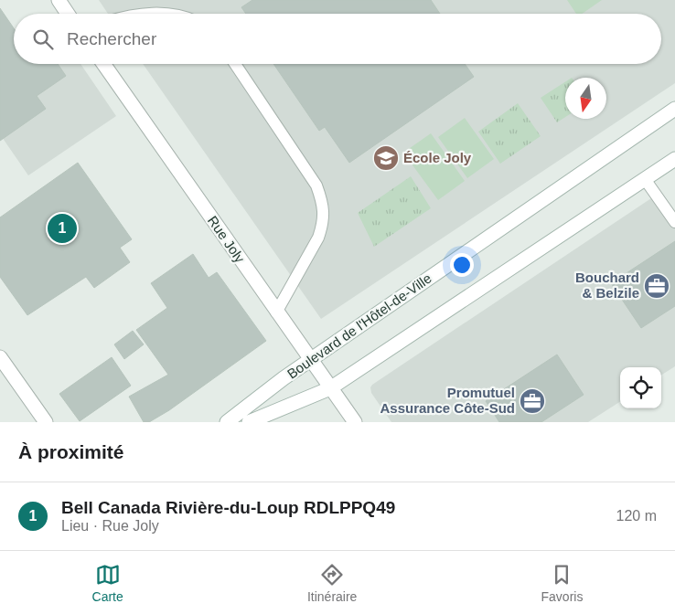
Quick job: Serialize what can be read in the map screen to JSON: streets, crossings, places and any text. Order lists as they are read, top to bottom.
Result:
{
  "streets": {
    "main road": ["Rue Joly", "Boulevard de l'Hôtel-de-Ville"]
  },
  "crossings": [
    ["Rue Joly", "Boulevard de l'Hôtel-de-Ville"]
  ],
  "places": {
    "school or university": ["École Joly"],
    "office": ["Bouchard & Belzile", "Promutuel Assurance Côte-Sud"]
  },
  "north": "bottom",
  "page": {
    "search": "Rechercher",
    "pins": "1",
    "heading": "À proximité",
    "list": [
      {
        "mark": "1",
        "name": "Bell Canada Rivière-du-Loup RDLPPQ49",
        "note": "Lieu · Rue Joly",
        "value": "120 m"
      }
    ],
    "nav": ["Carte", "Itinéraire", "Favoris"]
  }
}
